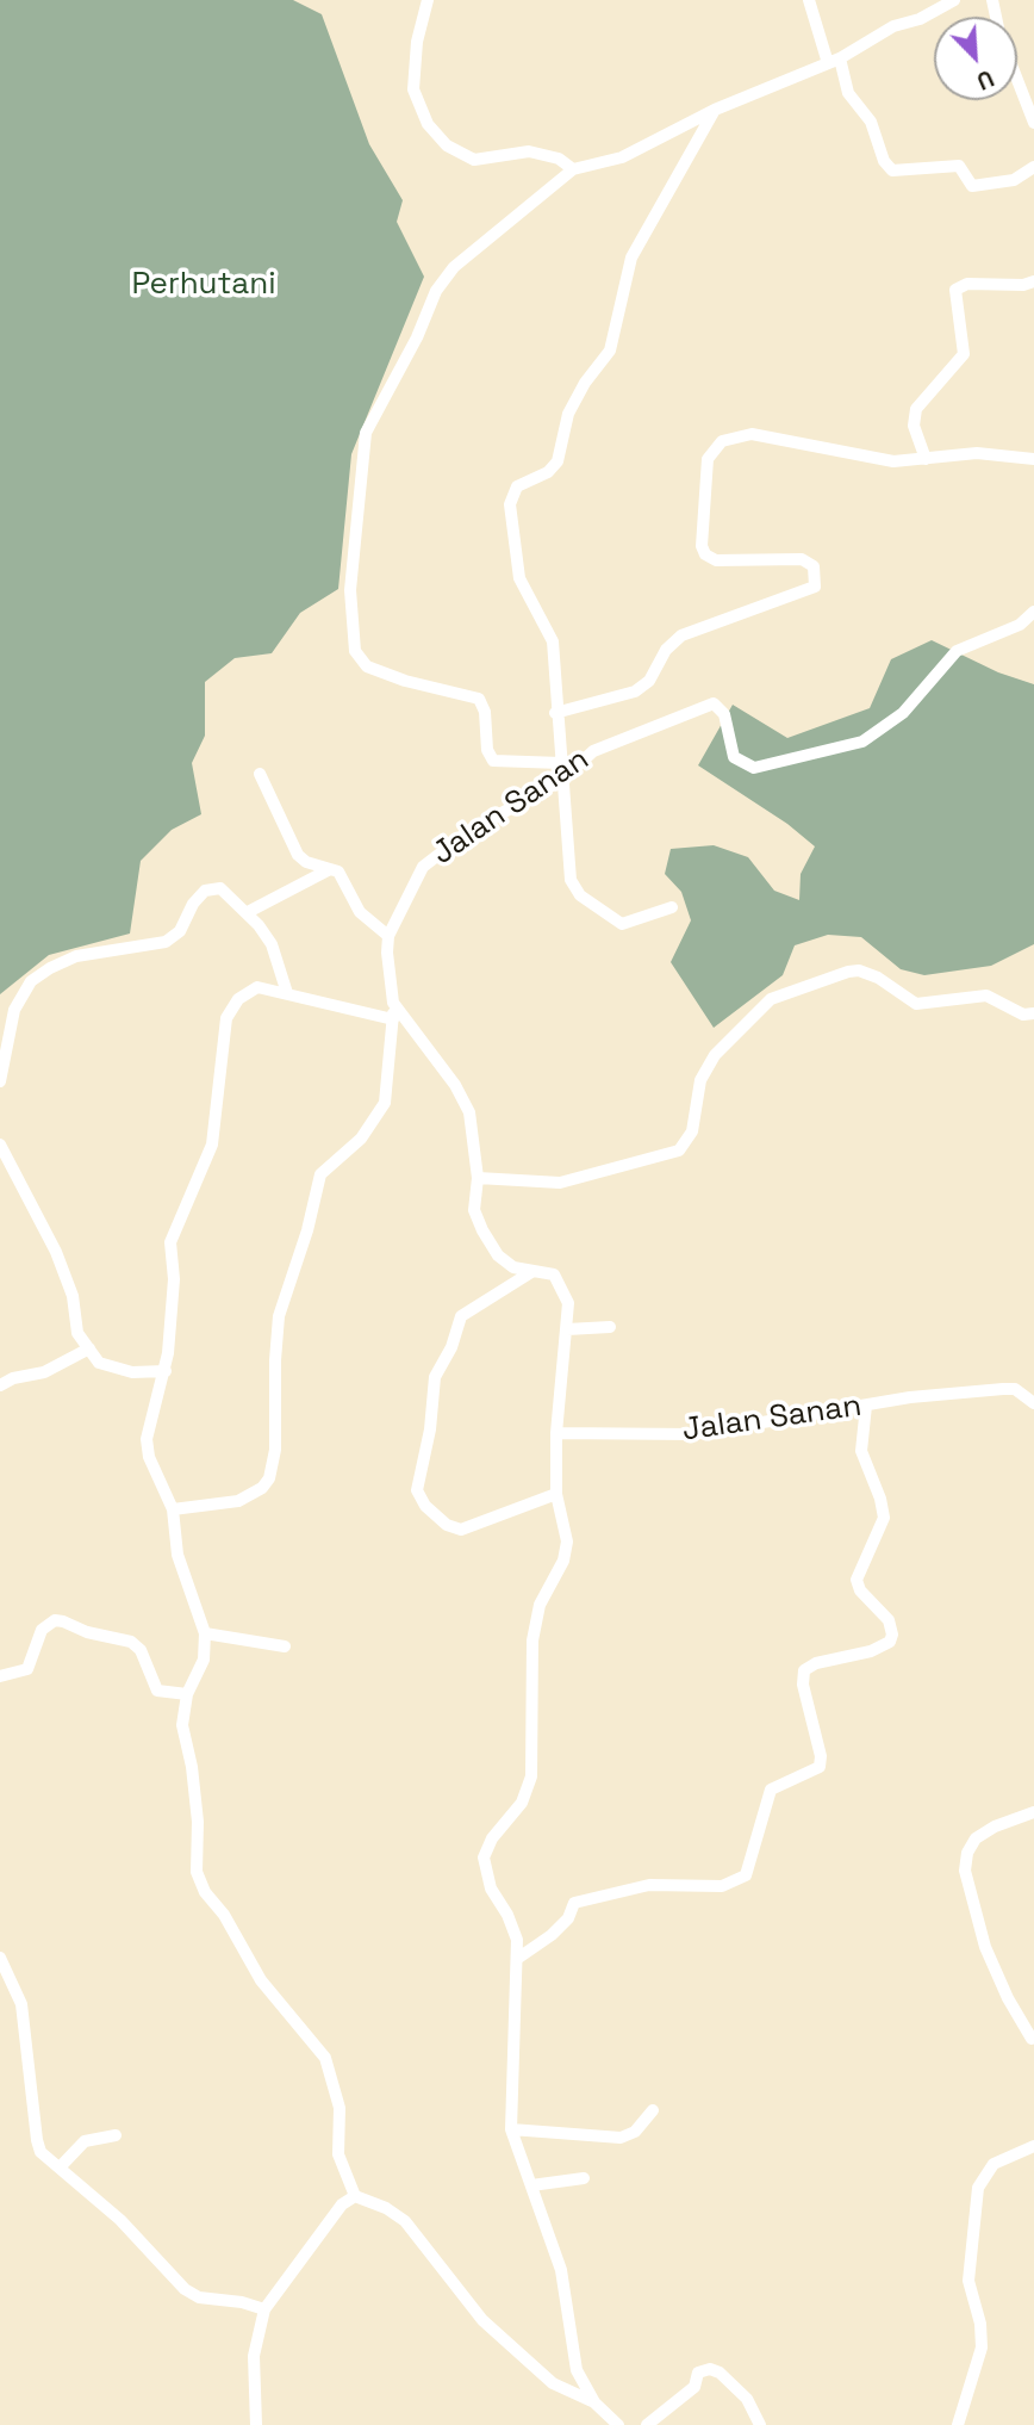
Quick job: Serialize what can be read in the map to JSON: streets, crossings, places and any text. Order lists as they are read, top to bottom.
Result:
{
  "streets": {
    "street": ["Jalan Sanan"]
  },
  "parks": ["Perhutani"],
  "north": "bottom right"
}
